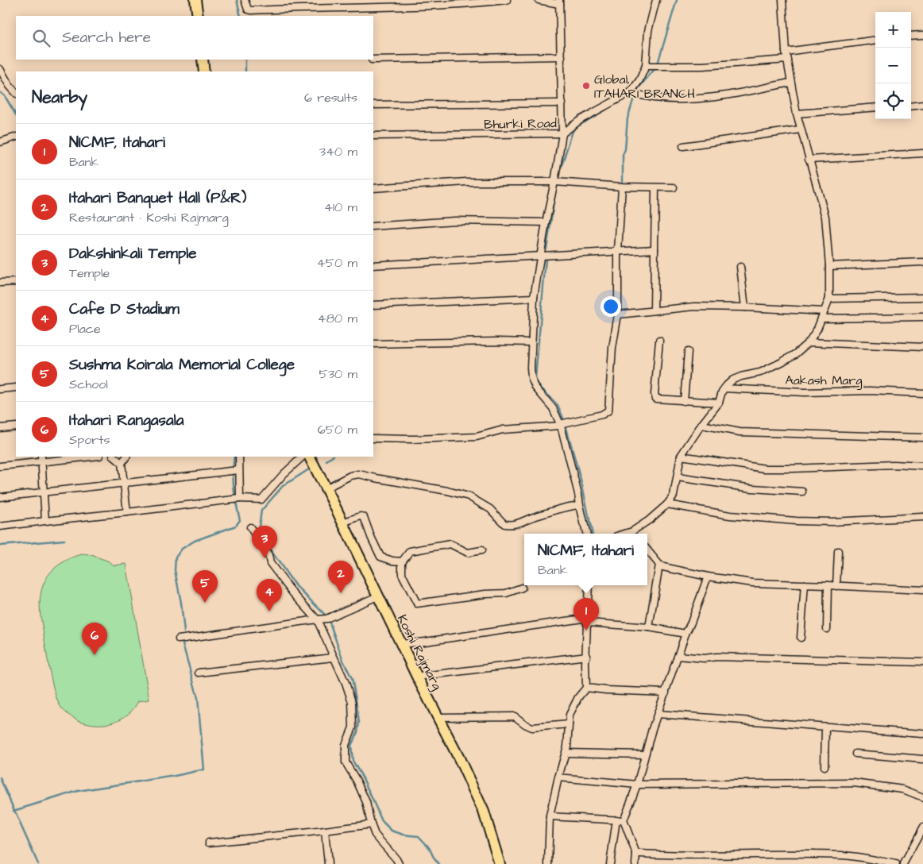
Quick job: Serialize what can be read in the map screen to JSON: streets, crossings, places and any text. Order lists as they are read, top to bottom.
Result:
{
  "streets": {
    "main road": ["Koshi Rajmarg"],
    "street": ["Bhurki Road", "Aakash Marg"]
  },
  "places": ["Global, ITAHARI BRANCH"],
  "page": {
    "map_buttons": ["+", "−"],
    "search": "Search here",
    "heading": ["Nearby", "6 results"],
    "list": [
      {
        "mark": "1",
        "name": "NICMF, Itahari",
        "note": "Bank",
        "value": "340 m"
      },
      {
        "mark": "2",
        "name": "Itahari Banquet Hall (P&R)",
        "note": "Restaurant · Koshi Rajmarg",
        "value": "410 m"
      },
      {
        "mark": "3",
        "name": "Dakshinkali Temple",
        "note": "Temple",
        "value": "450 m"
      },
      {
        "mark": "4",
        "name": "Cafe D Stadium",
        "note": "Place",
        "value": "480 m"
      },
      {
        "mark": "5",
        "name": "Sushma Koirala Memorial College",
        "note": "School",
        "value": "530 m"
      },
      {
        "mark": "6",
        "name": "Itahari Rangasala",
        "note": "Sports",
        "value": "650 m"
      }
    ],
    "pins": [
      "3",
      "2",
      "5",
      "4",
      "1",
      "6"
    ],
    "popup": ["NICMF, Itahari", "Bank"]
  }
}
